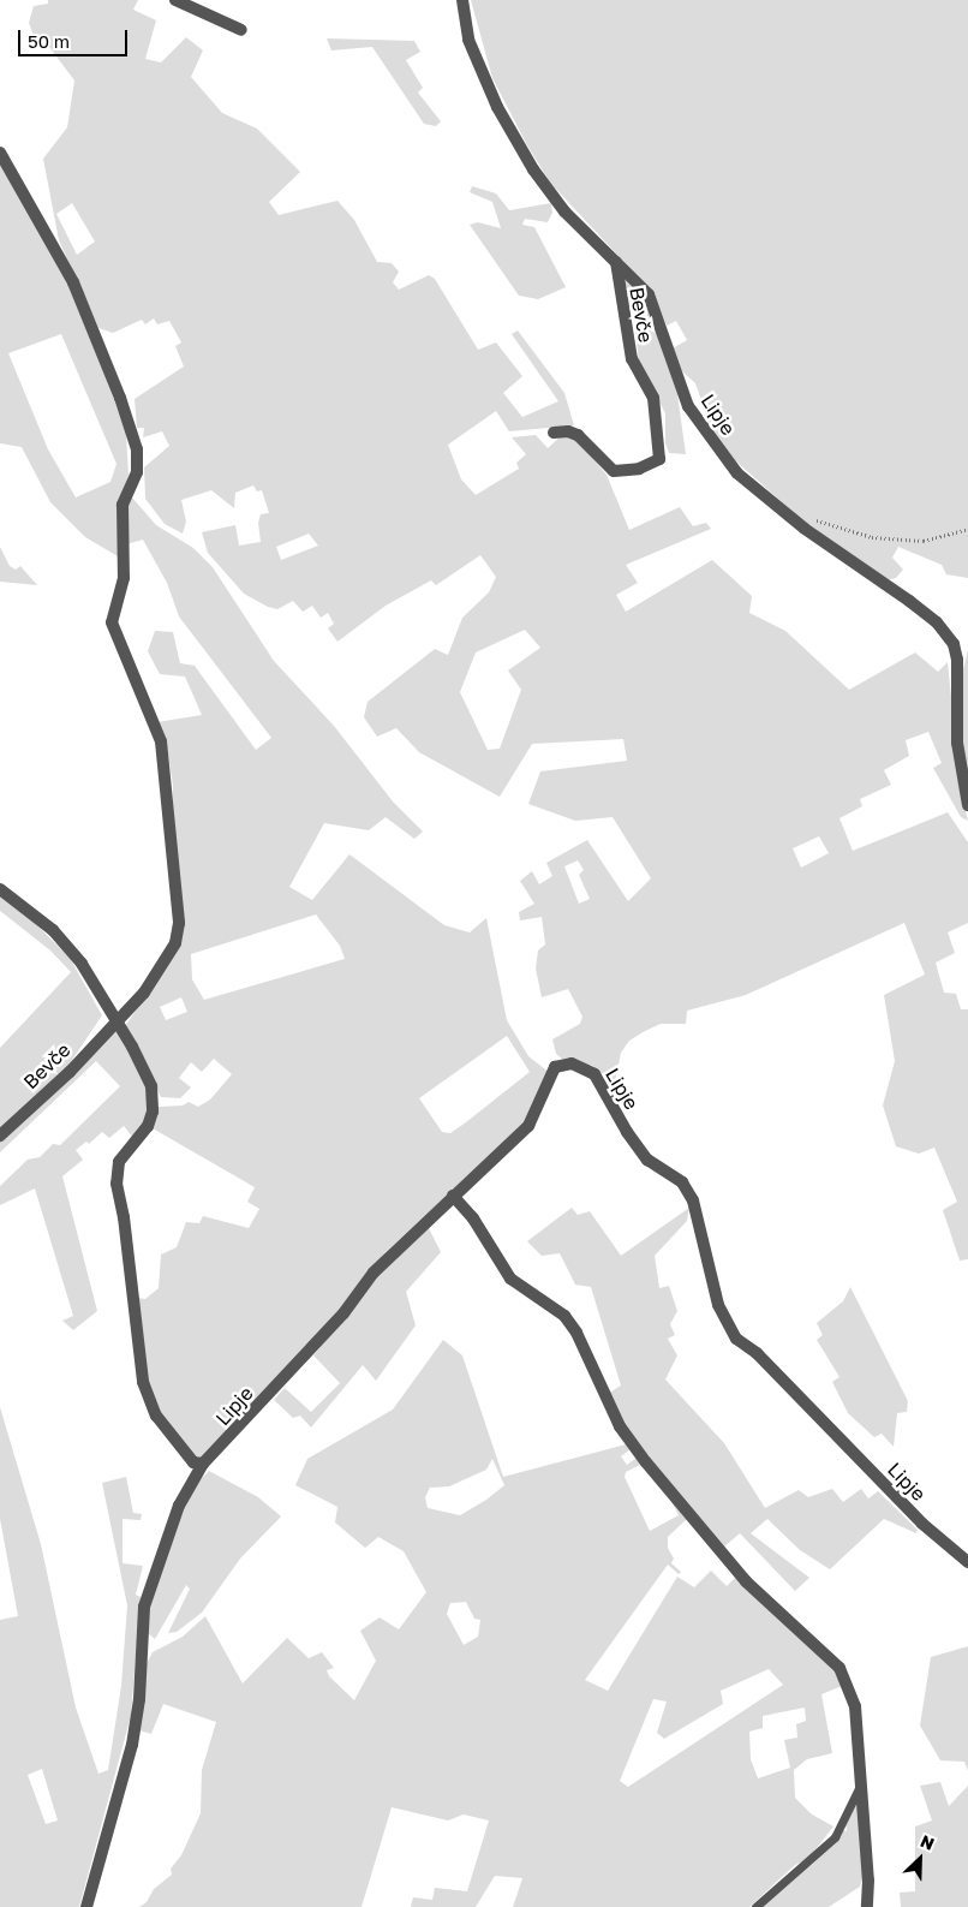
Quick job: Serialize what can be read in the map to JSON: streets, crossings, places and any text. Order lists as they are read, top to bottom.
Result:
{
  "streets": {
    "street": ["Bevče", "Lipje"]
  },
  "crossings": [
    ["Bevče", "Lipje"]
  ],
  "scale_bar": "50 m",
  "north": "top right"
}
